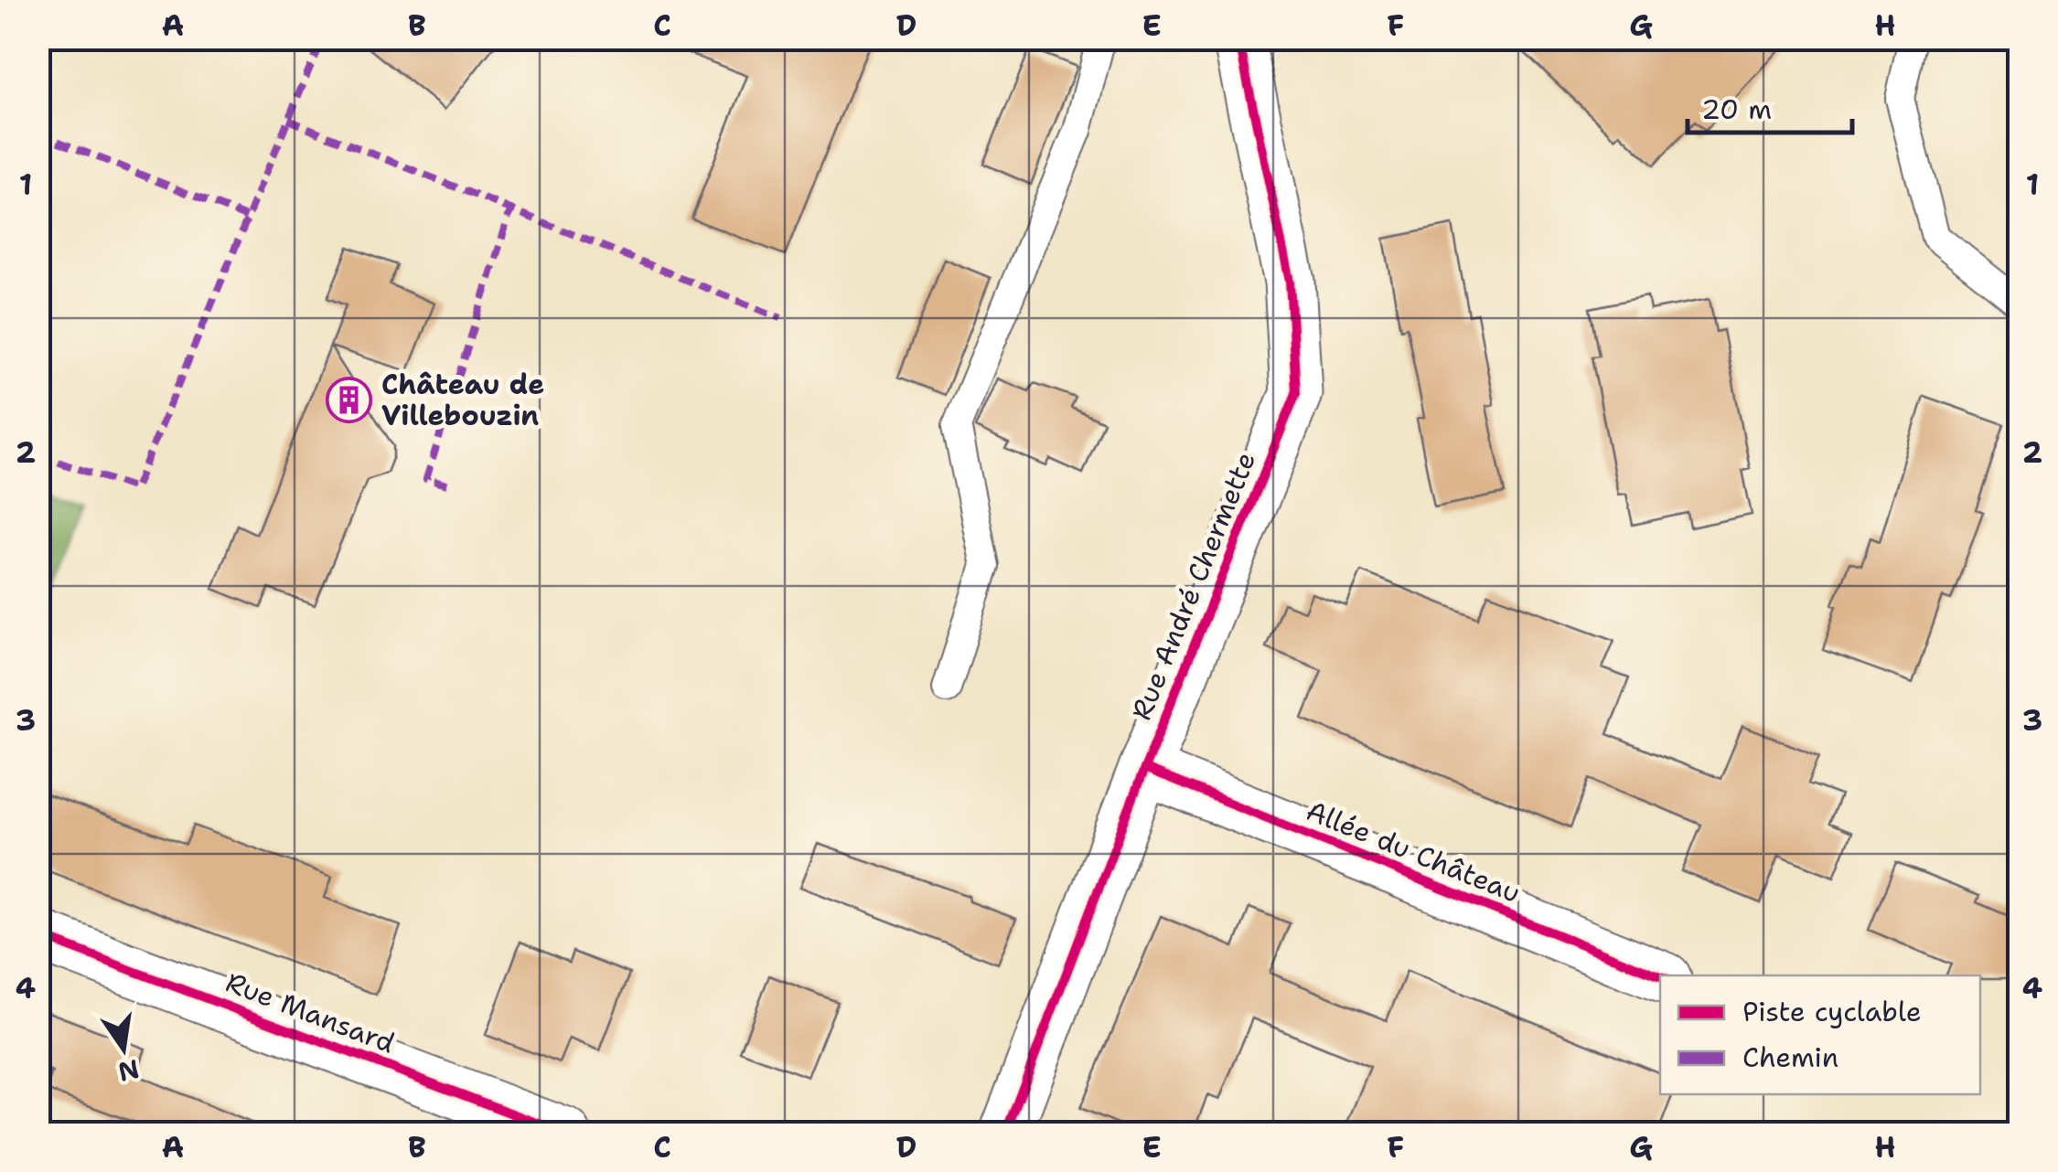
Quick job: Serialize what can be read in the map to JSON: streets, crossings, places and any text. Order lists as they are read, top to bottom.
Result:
{
  "streets": {
    "street": ["Rue André Chermette", "Allée du Château", "Rue Mansard"]
  },
  "crossings": [
    ["Rue André Chermette", "Allée du Château"]
  ],
  "places": {
    "building": ["Château de Villebouzin"]
  },
  "legend": ["Piste cyclable", "Chemin"],
  "scale_bar": "20 m",
  "north": "bottom",
  "grid": {
    "columns": [
      "A",
      "B",
      "C",
      "D",
      "E",
      "F",
      "G",
      "H"
    ],
    "rows": [
      "1",
      "2",
      "3",
      "4"
    ]
  }
}
